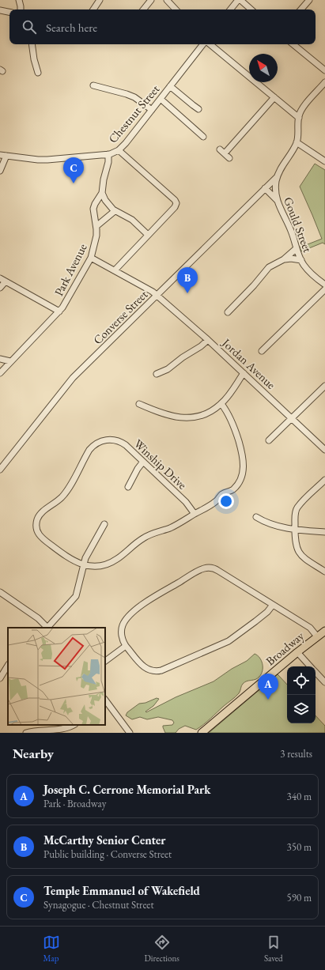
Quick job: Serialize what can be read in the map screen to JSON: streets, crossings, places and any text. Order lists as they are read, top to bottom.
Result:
{
  "streets": {
    "main road": ["Broadway"],
    "street": [
      "Chestnut Street",
      "Gould Street",
      "Park Avenue",
      "Converse Street",
      "Jordan Avenue",
      "Winship Drive"
    ]
  },
  "crossings": [
    ["Chestnut Street", "Park Avenue"],
    ["Gould Street", "Converse Street"],
    ["Park Avenue", "Jordan Avenue"],
    ["Converse Street", "Jordan Avenue"]
  ],
  "north": "top left",
  "page": {
    "search": "Search here",
    "pins": ["C", "B", "A"],
    "heading": ["Nearby", "3 results"],
    "list": [
      {
        "mark": "A",
        "name": "Joseph C. Cerrone Memorial Park",
        "note": "Park · Broadway",
        "value": "340 m"
      },
      {
        "mark": "B",
        "name": "McCarthy Senior Center",
        "note": "Public building · Converse Street",
        "value": "350 m"
      },
      {
        "mark": "C",
        "name": "Temple Emmanuel of Wakefield",
        "note": "Synagogue · Chestnut Street",
        "value": "590 m"
      }
    ],
    "nav": ["Map", "Directions", "Saved"]
  }
}
